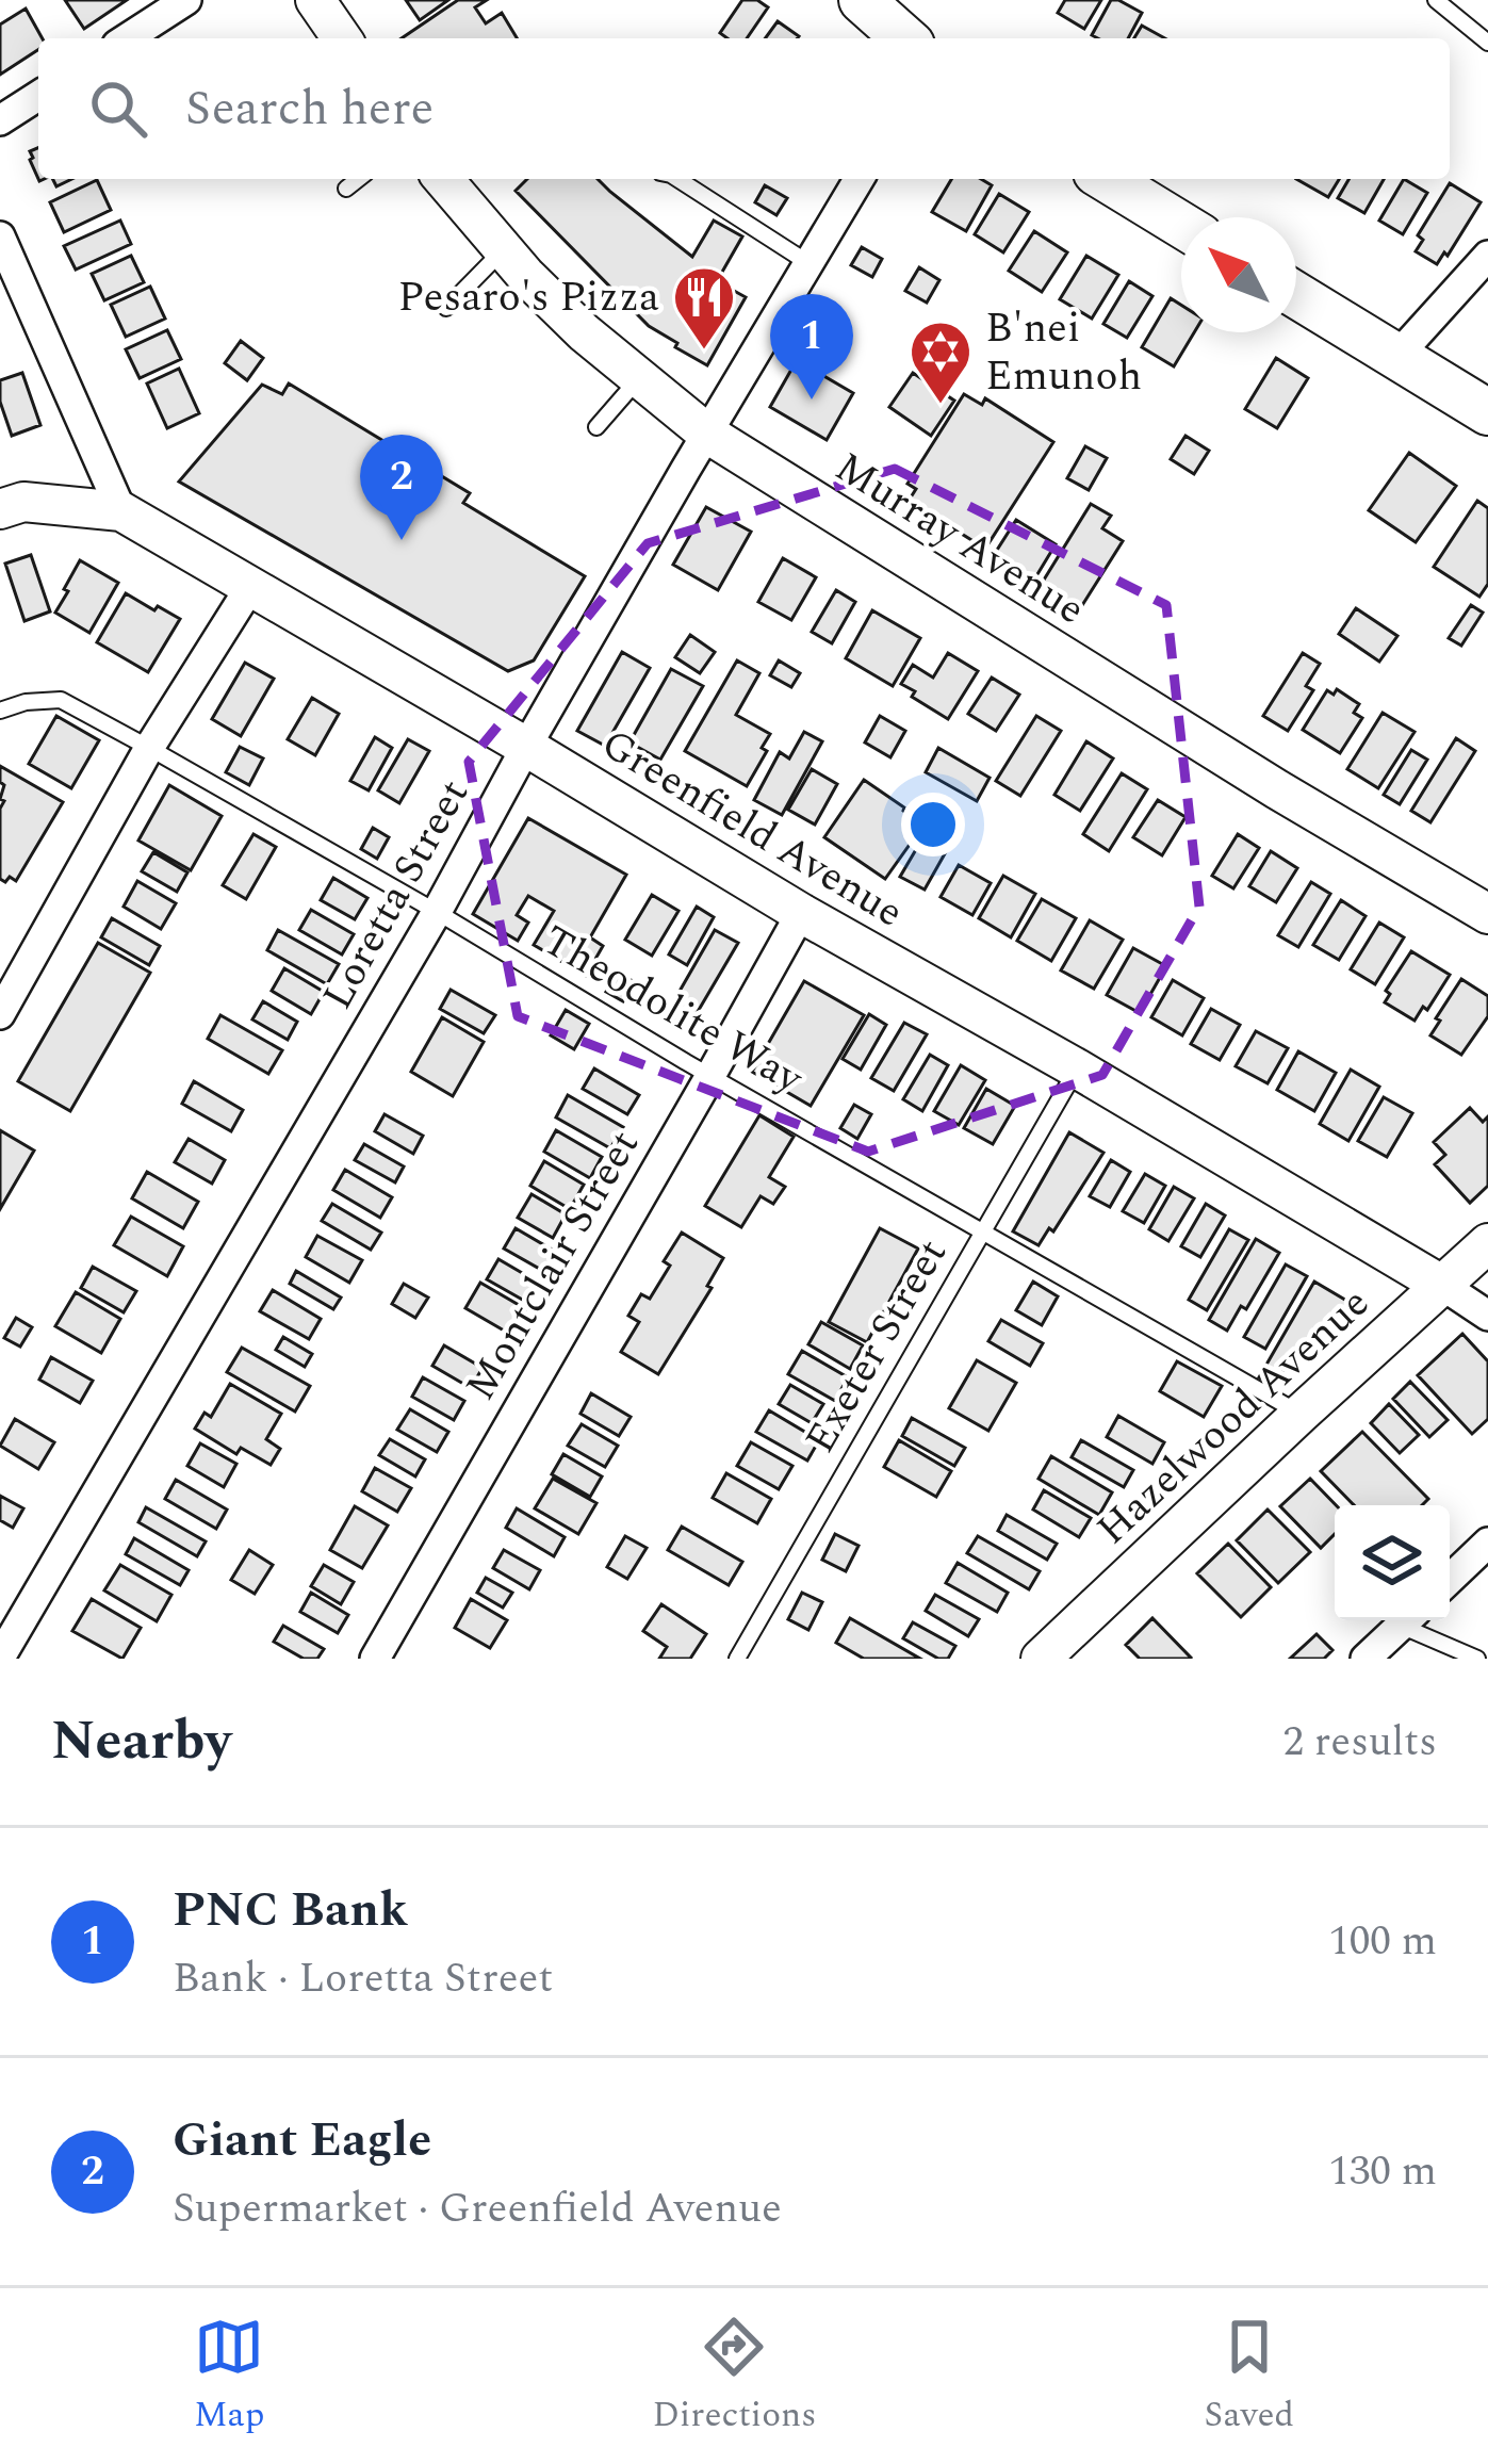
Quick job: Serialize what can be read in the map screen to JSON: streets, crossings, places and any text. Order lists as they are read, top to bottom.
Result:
{
  "streets": {
    "main road": ["Murray Avenue", "Greenfield Avenue", "Hazelwood Avenue"],
    "street": ["Loretta Street", "Montclair Street"],
    "lane": ["Theodolite Way", "Exeter Street"]
  },
  "crossings": [
    ["Murray Avenue", "Loretta Street"],
    ["Greenfield Avenue", "Loretta Street"],
    ["Greenfield Avenue", "Montclair Street"],
    ["Greenfield Avenue", "Exeter Street"],
    ["Greenfield Avenue", "Hazelwood Avenue"],
    ["Loretta Street", "Theodolite Way"],
    ["Theodolite Way", "Montclair Street"],
    ["Theodolite Way", "Exeter Street"],
    ["Theodolite Way", "Hazelwood Avenue"]
  ],
  "places": {
    "restaurant": ["Pesaro's Pizza"],
    "synagogue": ["B'nei Emunoh"]
  },
  "north": "top left",
  "page": {
    "search": "Search here",
    "pins": ["1", "2"],
    "heading": ["Nearby", "2 results"],
    "list": [
      {
        "mark": "1",
        "name": "PNC Bank",
        "note": "Bank · Loretta Street",
        "value": "100 m"
      },
      {
        "mark": "2",
        "name": "Giant Eagle",
        "note": "Supermarket · Greenfield Avenue",
        "value": "130 m"
      }
    ],
    "nav": ["Map", "Directions", "Saved"]
  }
}
